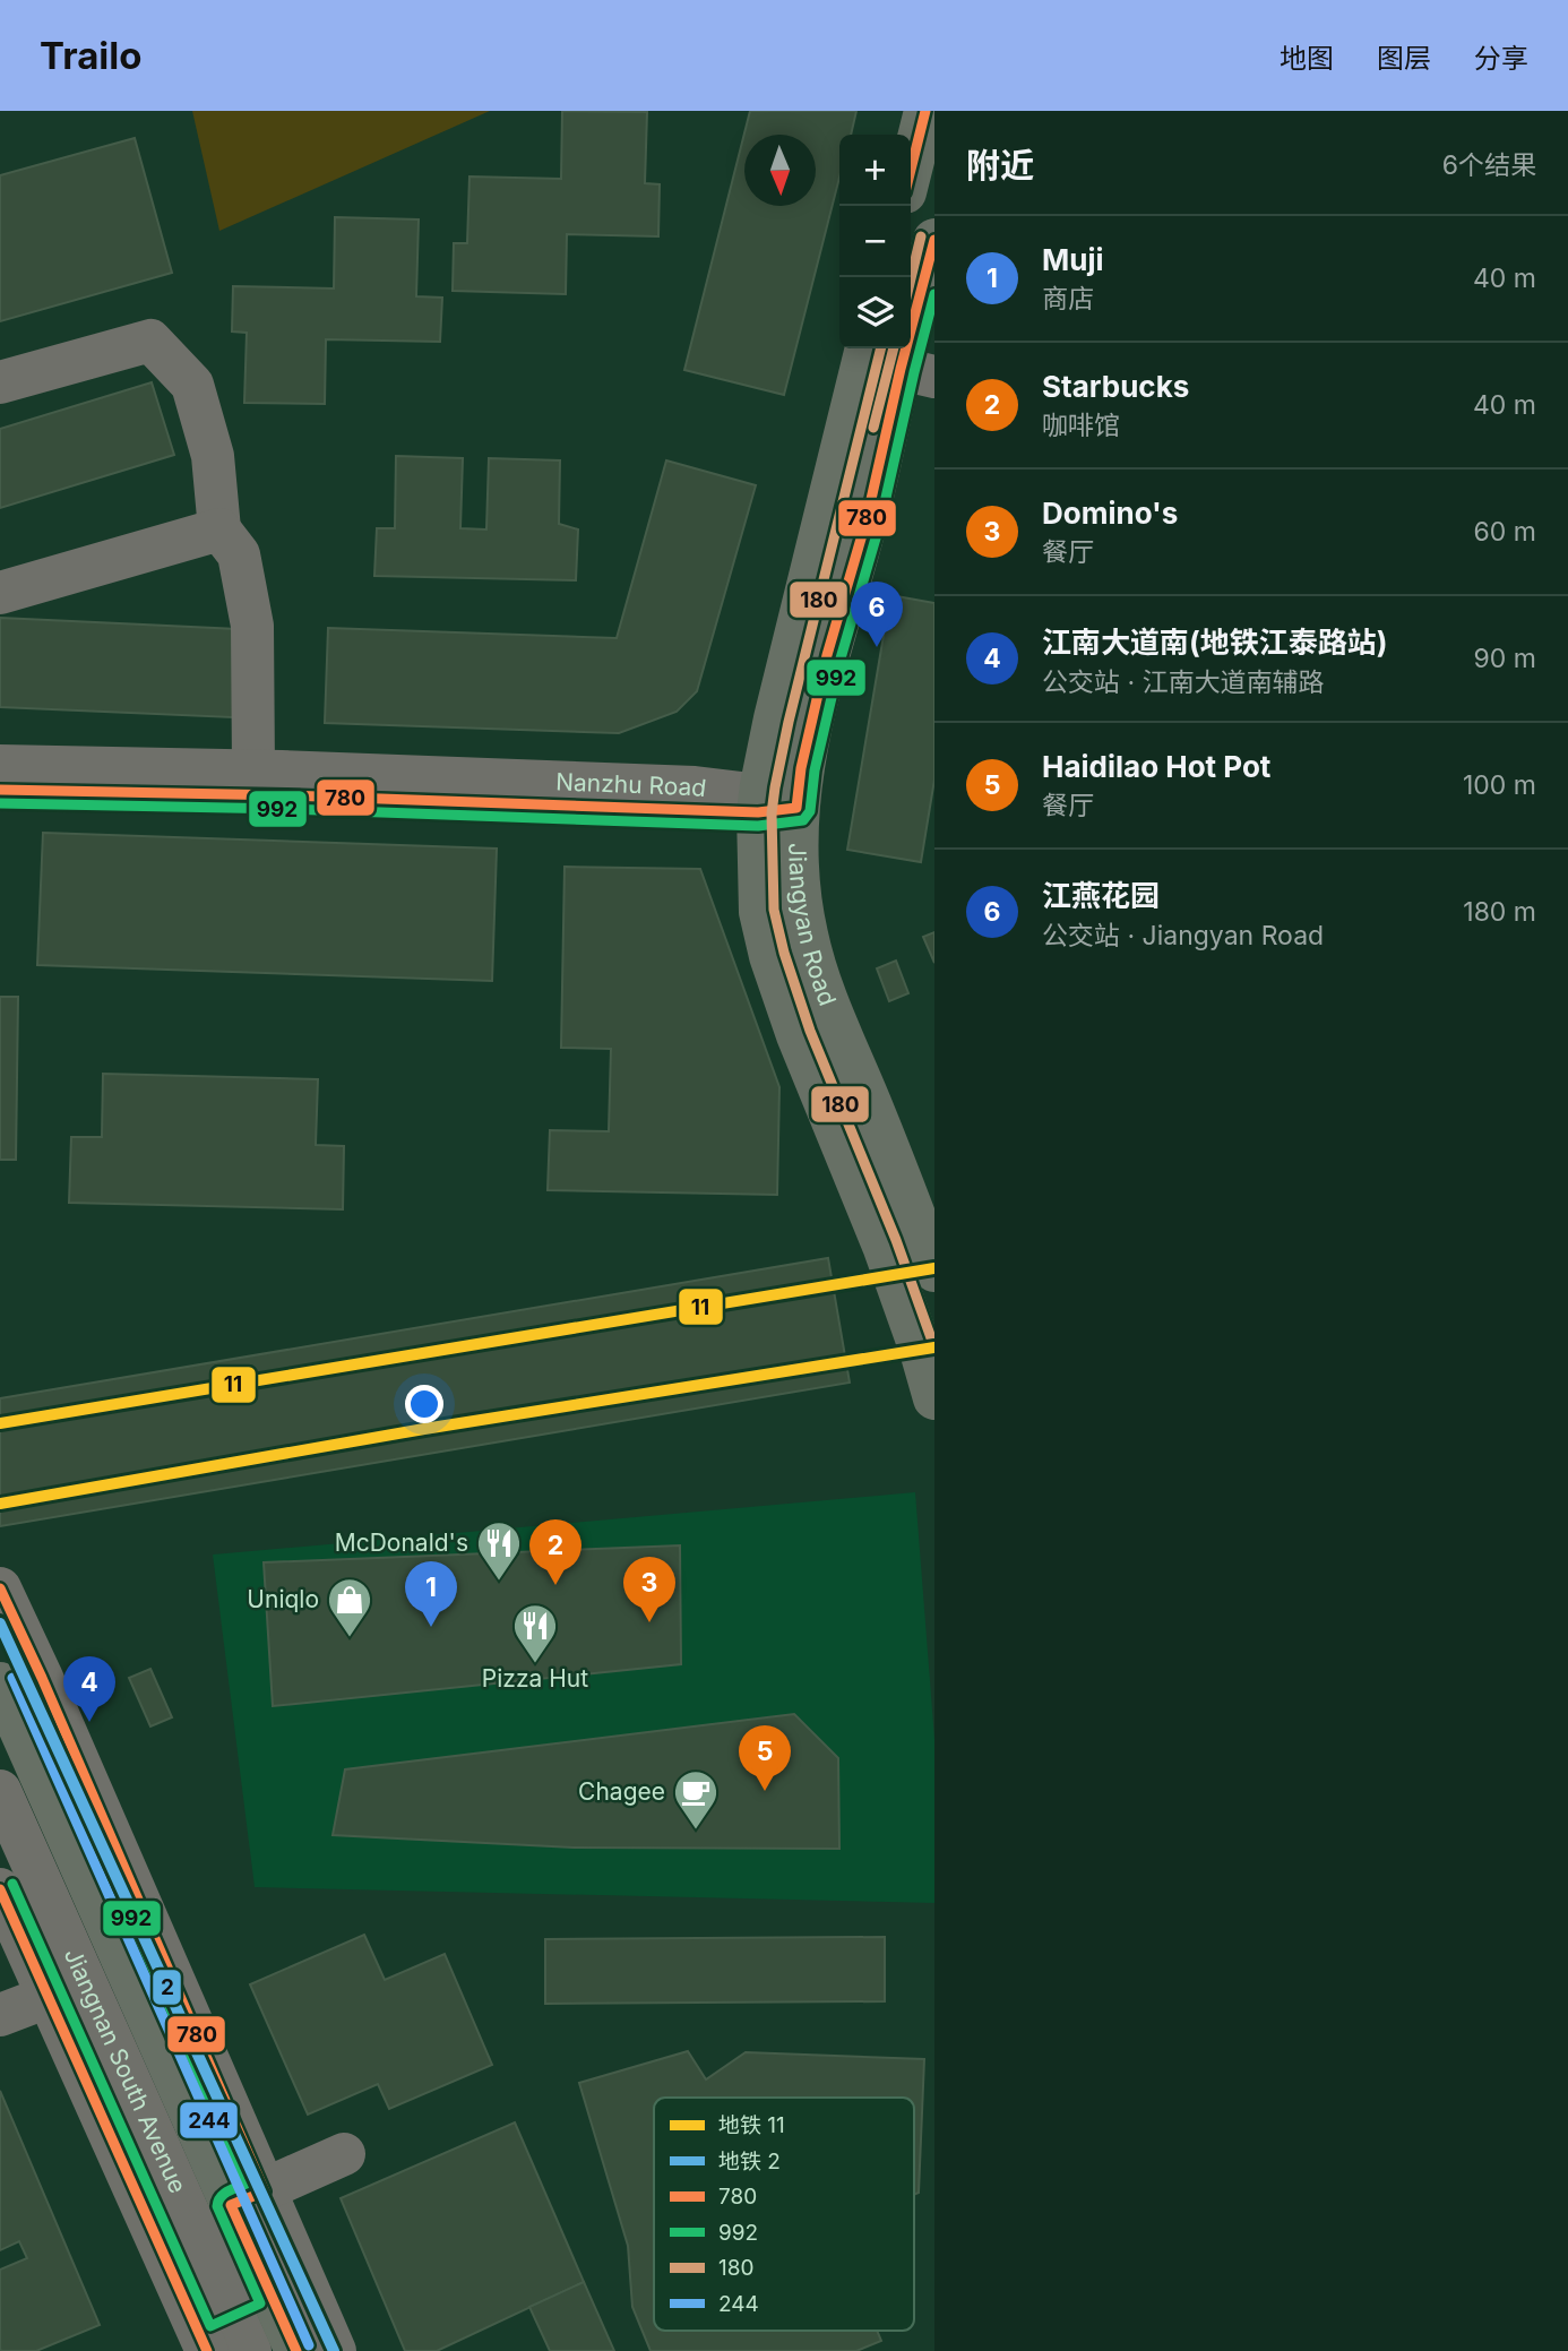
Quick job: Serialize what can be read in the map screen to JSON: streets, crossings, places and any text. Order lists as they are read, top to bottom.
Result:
{
  "streets": {
    "main road": ["Jiangyan Road", "Jiangnan South Avenue"],
    "street": ["Nanzhu Road"]
  },
  "crossings": [
    ["Nanzhu Road", "Jiangyan Road"]
  ],
  "places": {
    "restaurant": ["McDonald's", "Pizza Hut"],
    "shop": ["Uniqlo"],
    "cafe": ["Chagee"]
  },
  "lines": [
    "transit line 780",
    "transit line 180",
    "transit line 992",
    "metro line 11",
    "metro line 2",
    "transit line 244"
  ],
  "legend": [
    "地铁 11",
    "地铁 2",
    "780",
    "992",
    "180",
    "244"
  ],
  "north": "bottom",
  "page": {
    "header": "Trailo",
    "nav": ["地图", "图层", "分享"],
    "heading": ["附近", "6个结果"],
    "map_buttons": ["+", "−"],
    "list": [
      {
        "mark": "1",
        "name": "Muji",
        "note": "商店",
        "value": "40 m"
      },
      {
        "mark": "2",
        "name": "Starbucks",
        "note": "咖啡馆",
        "value": "40 m"
      },
      {
        "mark": "3",
        "name": "Domino's",
        "note": "餐厅",
        "value": "60 m"
      },
      {
        "mark": "4",
        "name": "江南大道南(地铁江泰路站)",
        "note": "公交站 · 江南大道南辅路",
        "value": "90 m"
      },
      {
        "mark": "5",
        "name": "Haidilao Hot Pot",
        "note": "餐厅",
        "value": "100 m"
      },
      {
        "mark": "6",
        "name": "江燕花园",
        "note": "公交站 · Jiangyan Road",
        "value": "180 m"
      }
    ],
    "pins": [
      "6",
      "2",
      "3",
      "1",
      "4",
      "5"
    ]
  }
}
